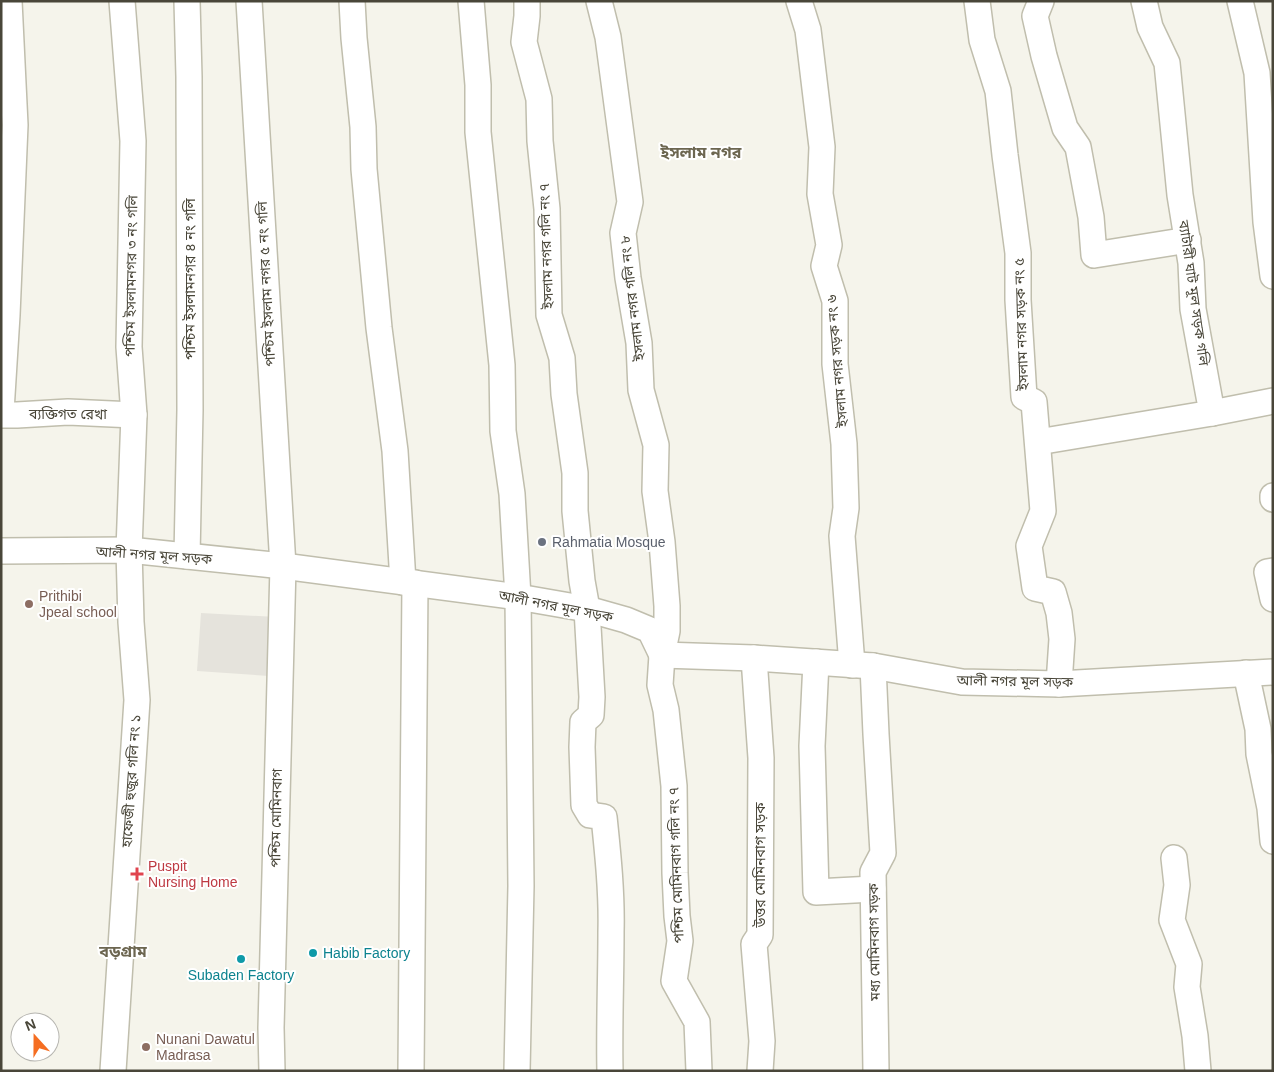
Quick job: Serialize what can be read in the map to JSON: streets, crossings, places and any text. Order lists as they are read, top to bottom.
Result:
{
  "streets": {
    "street": [
      "ইসলাম নগর গলি নং ৭",
      "পশ্চিম ইসলামনগর ৩ নং গলি",
      "পশ্চিম ইসলামনগর ৪ নং গলি",
      "পশ্চিম ইসলাম নগর ৫ নং গলি",
      "ব্যাটারী ঘাট মূল সড়ক গলি",
      "ইসলাম নগর গলি নং ৮",
      "ইসলাম নগর সড়ক নং ৫",
      "ইসলাম নগর সড়ক নং ৬",
      "ব্যক্তিগত রেখা",
      "আলী নগর মূল সড়ক",
      "হাফেজী হুজুর গলি নং ১",
      "পশ্চিম মোমিনবাগ",
      "পশ্চিম মোমিনবাগ গলি নং ৭",
      "উত্তর মোমিনবাগ সড়ক",
      "মধ্য মোমিনবাগ সড়ক"
    ]
  },
  "crossings": [
    ["ইসলাম নগর গলি নং ৭", "আলী নগর মূল সড়ক"],
    ["পশ্চিম ইসলামনগর ৩ নং গলি", "ব্যক্তিগত রেখা"],
    ["পশ্চিম ইসলামনগর ৩ নং গলি", "আলী নগর মূল সড়ক"],
    ["পশ্চিম ইসলামনগর ৩ নং গলি", "হাফেজী হুজুর গলি নং ১"],
    ["পশ্চিম ইসলামনগর ৪ নং গলি", "আলী নগর মূল সড়ক"],
    ["পশ্চিম ইসলাম নগর ৫ নং গলি", "আলী নগর মূল সড়ক"],
    ["পশ্চিম ইসলাম নগর ৫ নং গলি", "পশ্চিম মোমিনবাগ"],
    ["ইসলাম নগর গলি নং ৮", "আলী নগর মূল সড়ক"],
    ["ইসলাম নগর গলি নং ৮", "পশ্চিম মোমিনবাগ গলি নং ৭"],
    ["ইসলাম নগর সড়ক নং ৫", "আলী নগর মূল সড়ক"],
    ["ইসলাম নগর সড়ক নং ৬", "আলী নগর মূল সড়ক"],
    ["ইসলাম নগর সড়ক নং ৬", "মধ্য মোমিনবাগ সড়ক"],
    ["আলী নগর মূল সড়ক", "হাফেজী হুজুর গলি নং ১"],
    ["আলী নগর মূল সড়ক", "পশ্চিম মোমিনবাগ"],
    ["আলী নগর মূল সড়ক", "পশ্চিম মোমিনবাগ গলি নং ৭"],
    ["আলী নগর মূল সড়ক", "উত্তর মোমিনবাগ সড়ক"],
    ["আলী নগর মূল সড়ক", "মধ্য মোমিনবাগ সড়ক"]
  ],
  "districts": ["ইসলাম নগর", "বড়গ্রাম"],
  "places": {
    "other": [
      "Rahmatia Mosque",
      "Prithibi Jpeal school",
      "Habib Factory",
      "Subaden Factory",
      "Nunani Dawatul Madrasa"
    ],
    "health": ["Puspit Nursing Home"]
  },
  "north": "top"
}
